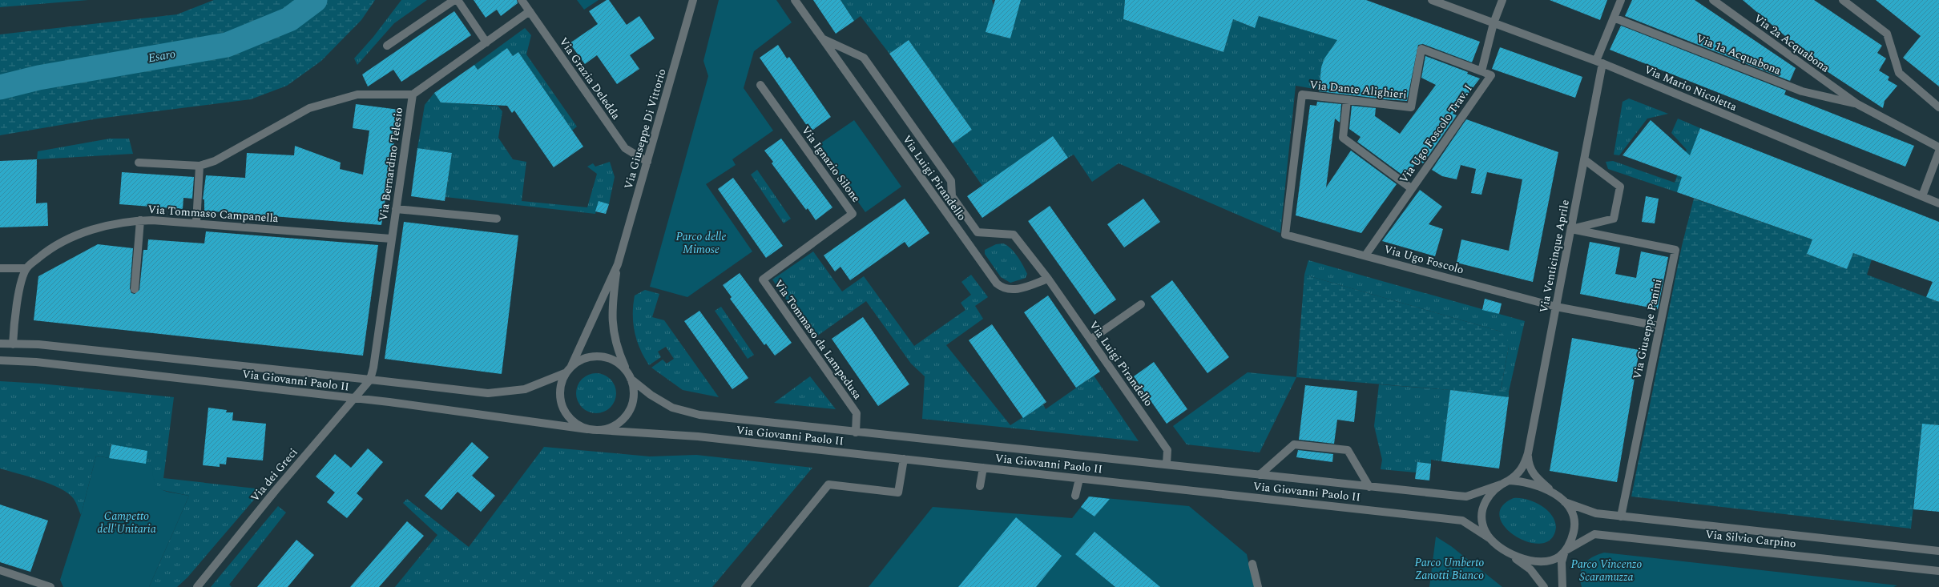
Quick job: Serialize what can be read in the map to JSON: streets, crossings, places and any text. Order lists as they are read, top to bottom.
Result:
{
  "streets": {
    "street": [
      "Via 2a Acquabona",
      "Via 1a Acquabona",
      "Via Grazia Deledda",
      "Via Mario Nicoletta",
      "Via Dante Alighieri",
      "Via Giuseppe Di Vittorio",
      "Via Ugo Foscolo Trav. I",
      "Via Bernardino Telesio",
      "Via Ignazio Silone",
      "Via Luigi Pirandello",
      "Via Tommaso Campanella",
      "Via Venticinque Aprile",
      "Via Ugo Foscolo",
      "Via Giuseppe Panini",
      "Via Tommaso da Lampedusa",
      "Via Giovanni Paolo II",
      "Via dei Greci",
      "Via Silvio Carpino"
    ]
  },
  "crossings": [
    ["Via 2a Acquabona", "Via 1a Acquabona"],
    ["Via 1a Acquabona", "Via Venticinque Aprile"],
    ["Via Grazia Deledda", "Via Giuseppe Di Vittorio"],
    ["Via Grazia Deledda", "Via Bernardino Telesio"],
    ["Via Mario Nicoletta", "Via Venticinque Aprile"],
    ["Via Dante Alighieri", "Via Ugo Foscolo Trav. I"],
    ["Via Dante Alighieri", "Via Ugo Foscolo"],
    ["Via Ugo Foscolo Trav. I", "Via Ugo Foscolo"],
    ["Via Bernardino Telesio", "Via Tommaso Campanella"],
    ["Via Bernardino Telesio", "Via Giovanni Paolo II"],
    ["Via Bernardino Telesio", "Via dei Greci"],
    ["Via Ignazio Silone", "Via Tommaso da Lampedusa"],
    ["Via Luigi Pirandello", "Via Giovanni Paolo II"],
    ["Via Venticinque Aprile", "Via Ugo Foscolo"],
    ["Via Venticinque Aprile", "Via Giuseppe Panini"],
    ["Via Ugo Foscolo", "Via Giuseppe Panini"],
    ["Via Giuseppe Panini", "Via Silvio Carpino"],
    ["Via Tommaso da Lampedusa", "Via Giovanni Paolo II"],
    ["Via Giovanni Paolo II", "Via dei Greci"],
    ["Via Giovanni Paolo II", "Via Silvio Carpino"]
  ],
  "water": ["Esaro"],
  "parks": [
    "Parco delle Mimose",
    "Campetto dell'Unitaria",
    "Parco Umberto Zanotti Bianco",
    "Parco Vincenzo Scaramuzza"
  ]
}
